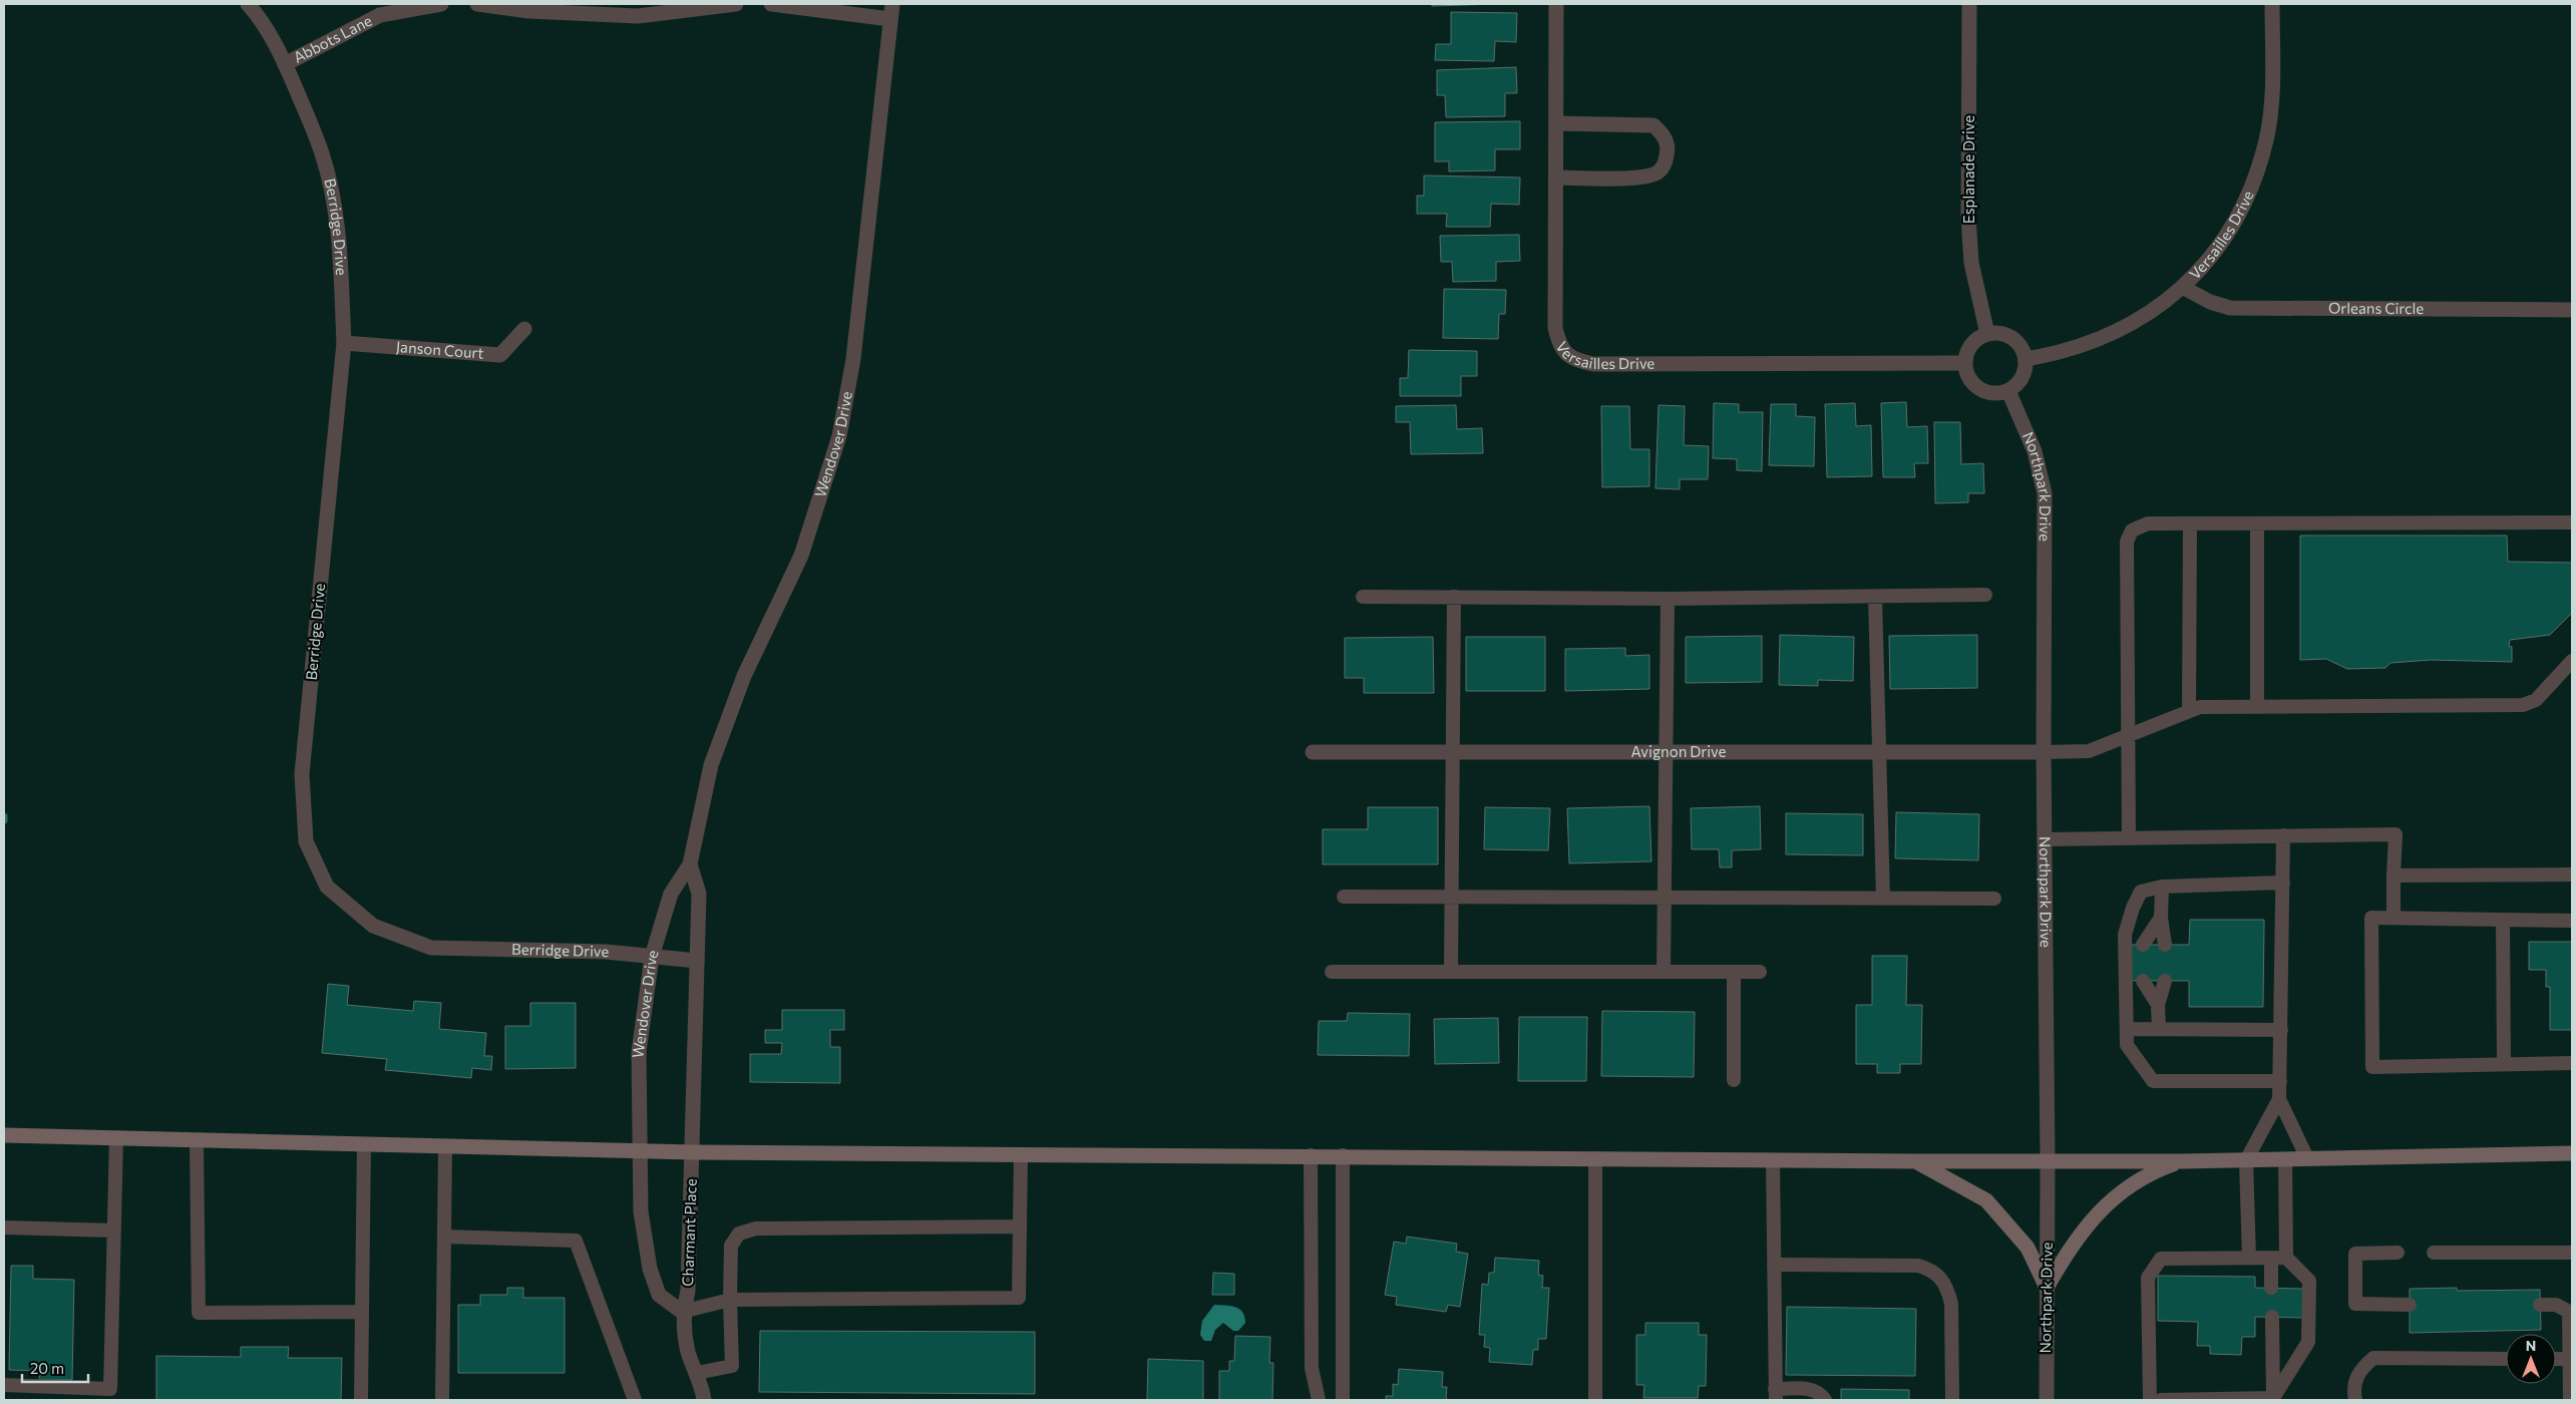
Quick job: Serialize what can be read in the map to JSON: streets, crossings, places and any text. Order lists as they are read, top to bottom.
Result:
{
  "streets": {
    "street": [
      "Abbots Lane",
      "Esplanade Drive",
      "Berridge Drive",
      "Versailles Drive",
      "Orleans Circle",
      "Janson Court",
      "Wendover Drive",
      "Northpark Drive",
      "Avignon Drive",
      "Charmant Place"
    ]
  },
  "crossings": [
    ["Abbots Lane", "Berridge Drive"],
    ["Esplanade Drive", "Versailles Drive"],
    ["Esplanade Drive", "Northpark Drive"],
    ["Berridge Drive", "Janson Court"],
    ["Berridge Drive", "Wendover Drive"],
    ["Versailles Drive", "Orleans Circle"],
    ["Versailles Drive", "Northpark Drive"],
    ["Wendover Drive", "Charmant Place"],
    ["Northpark Drive", "Avignon Drive"]
  ],
  "scale_bar": "20 m",
  "north": "top"
}
